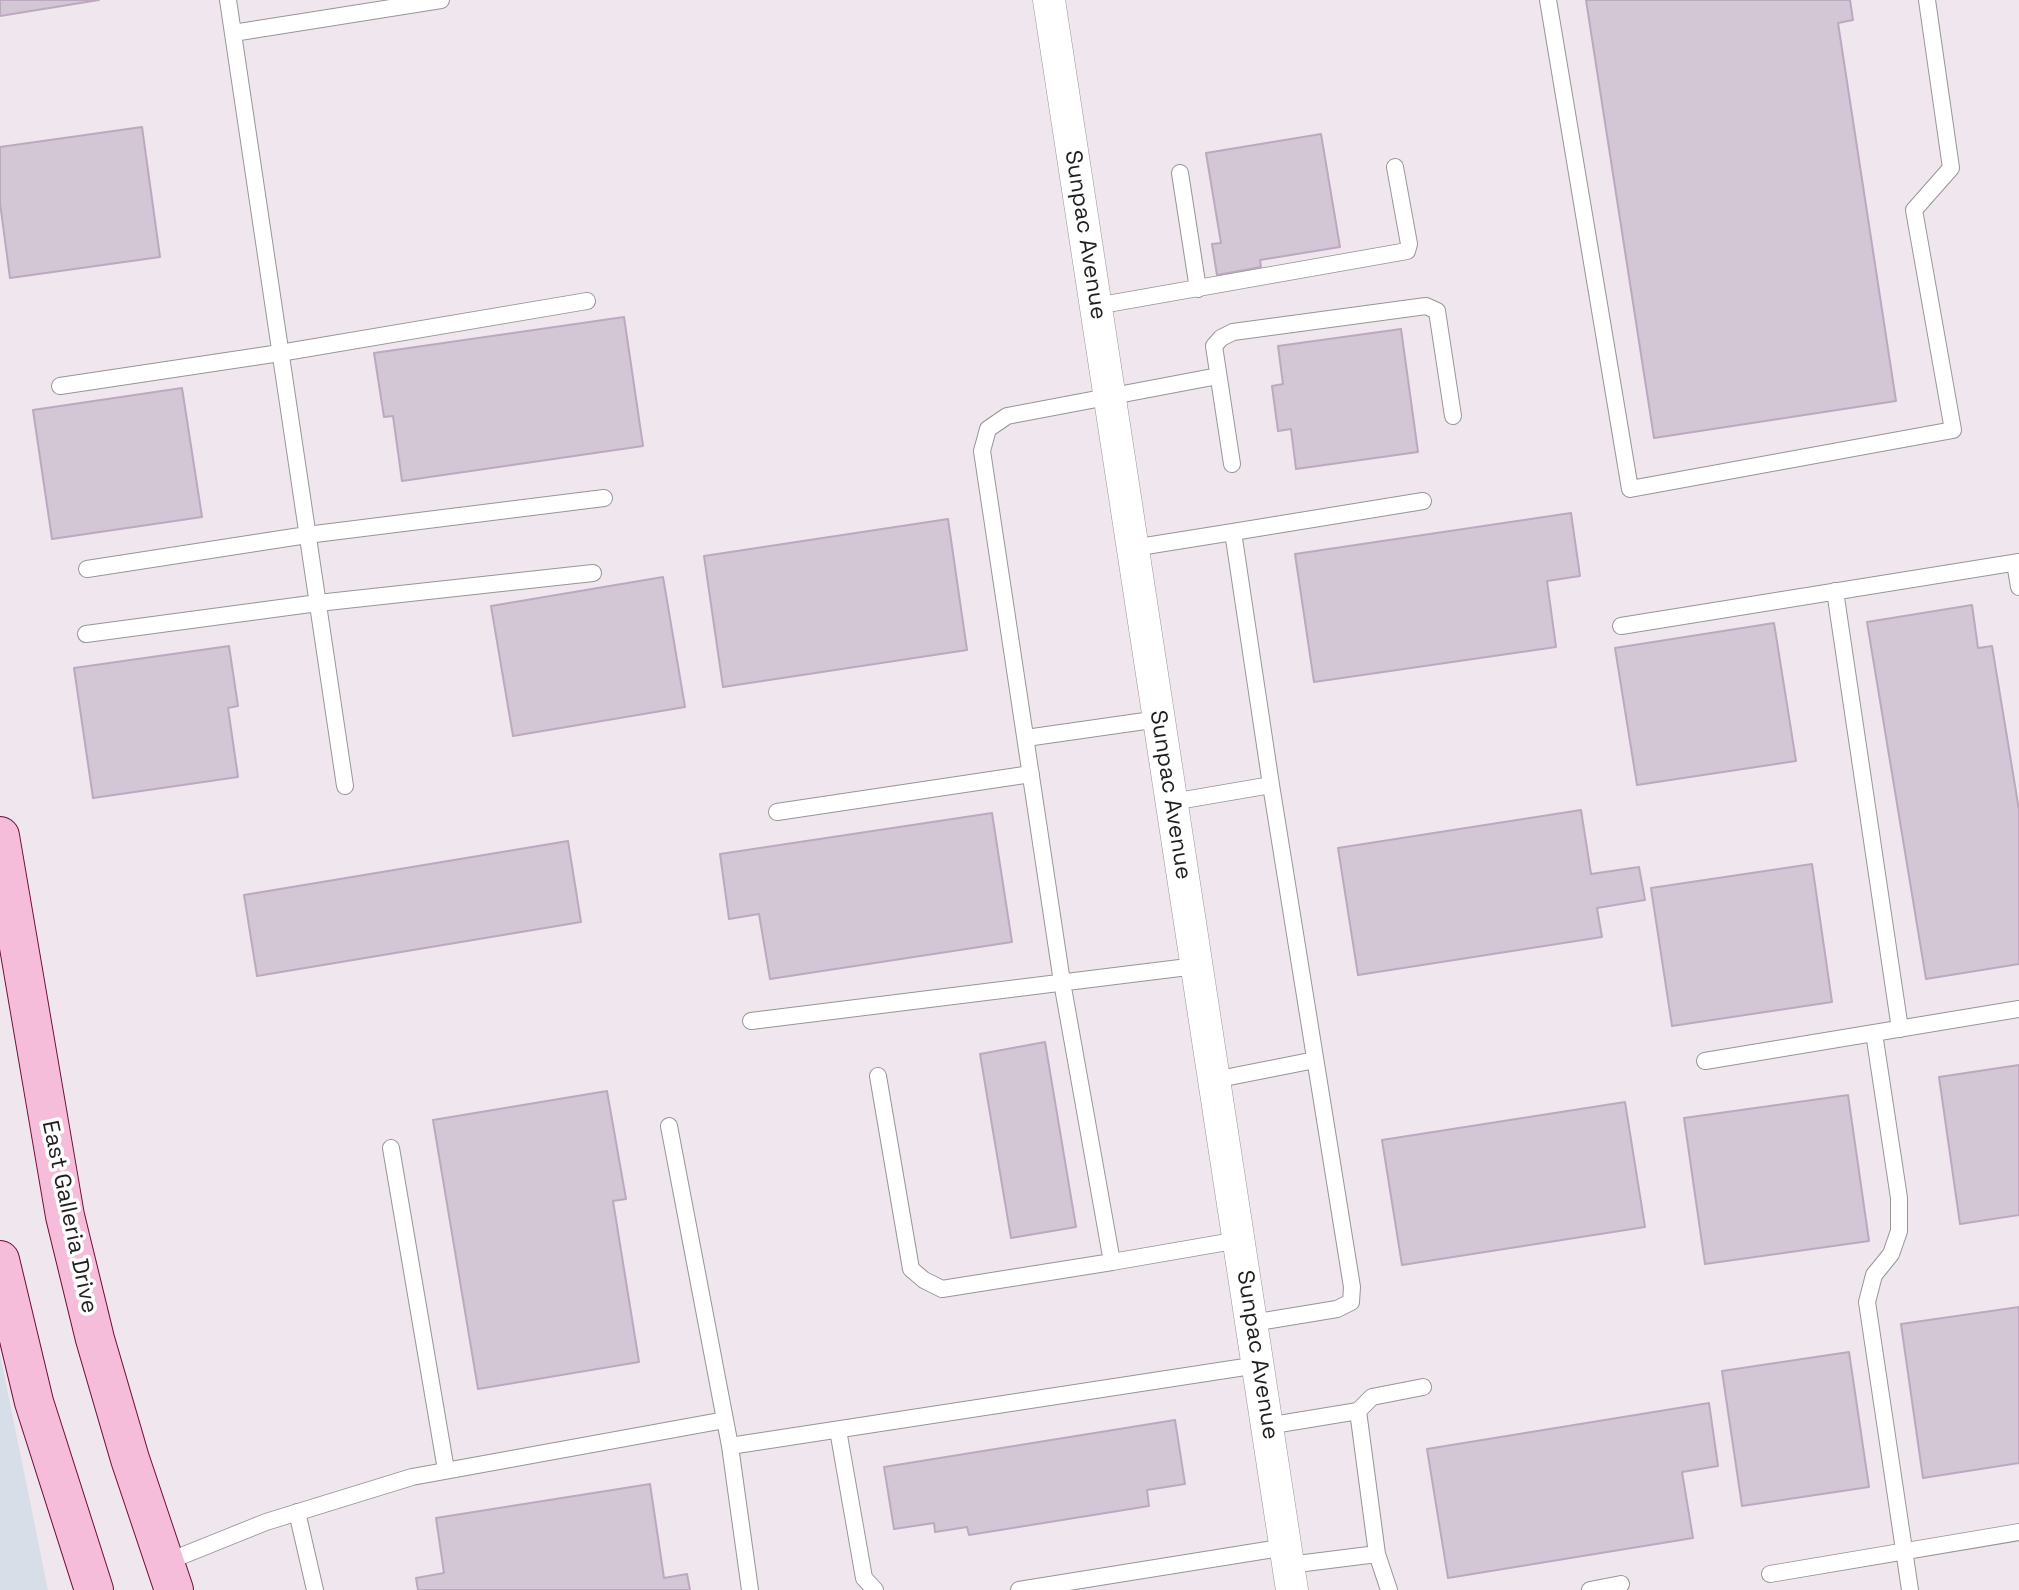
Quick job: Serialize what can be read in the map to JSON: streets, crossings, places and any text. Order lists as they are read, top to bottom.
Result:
{
  "streets": {
    "main road": ["East Galleria Drive"],
    "street": ["Sunpac Avenue"]
  }
}
